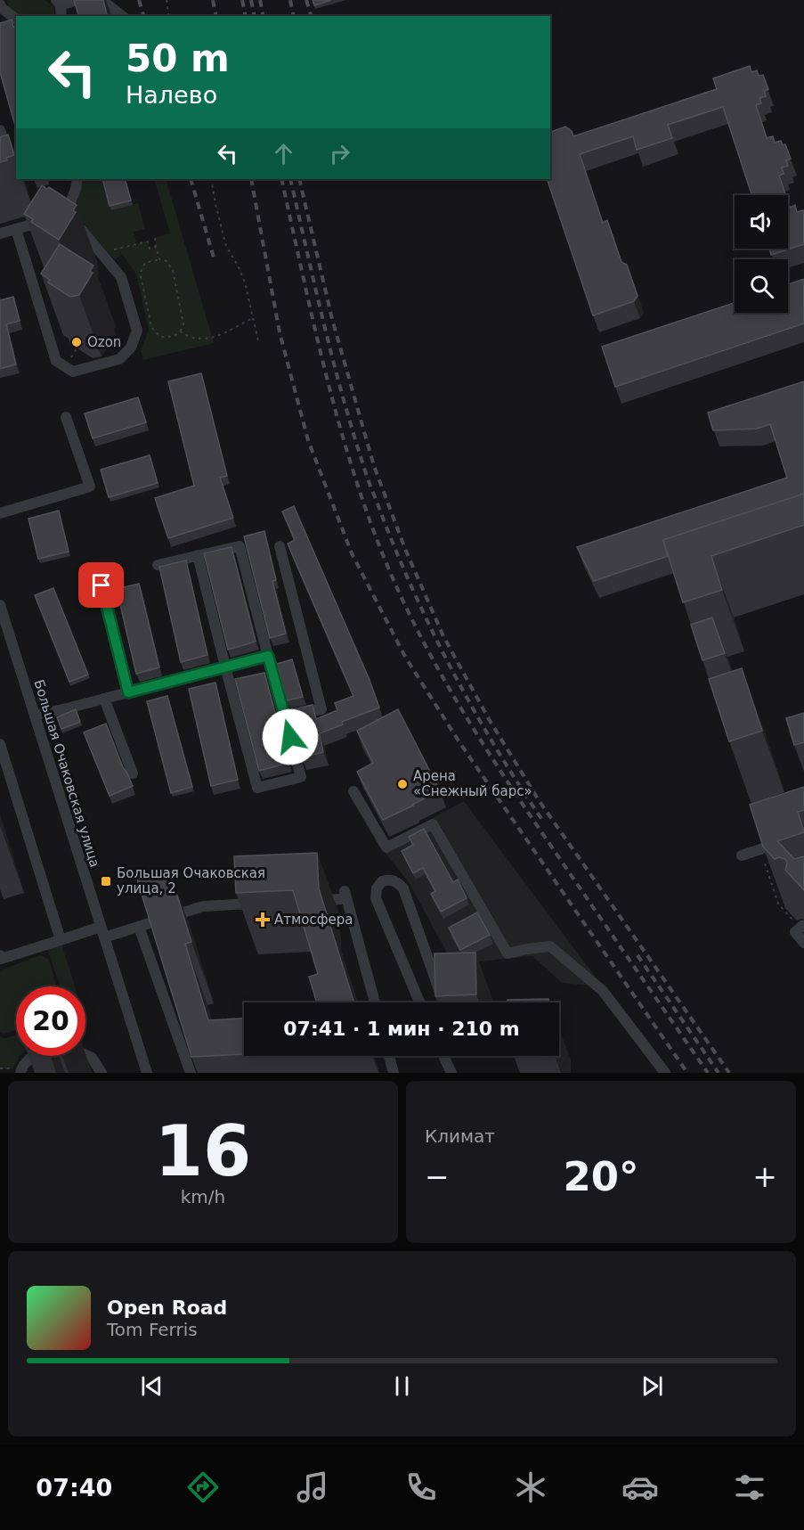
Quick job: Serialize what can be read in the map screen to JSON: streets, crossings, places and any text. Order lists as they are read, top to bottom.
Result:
{
  "streets": {
    "street": ["Большая Очаковская улица"]
  },
  "places": {
    "other": ["Ozon", "Арена «Снежный барс»"],
    "transit": ["Большая Очаковская улица, 2"],
    "health": ["Атмосфера"]
  },
  "page": {
    "turn": ["50 m", "Налево"],
    "limit": "20",
    "trip": "07:41 · 1 мин · 210 m",
    "tile": [
      ["16", "km/h"],
      "Климат"
    ],
    "heat": ["−", "20°", "+"],
    "song": ["Open Road", "Tom Ferris"],
    "tabs": "07:40"
  }
}
